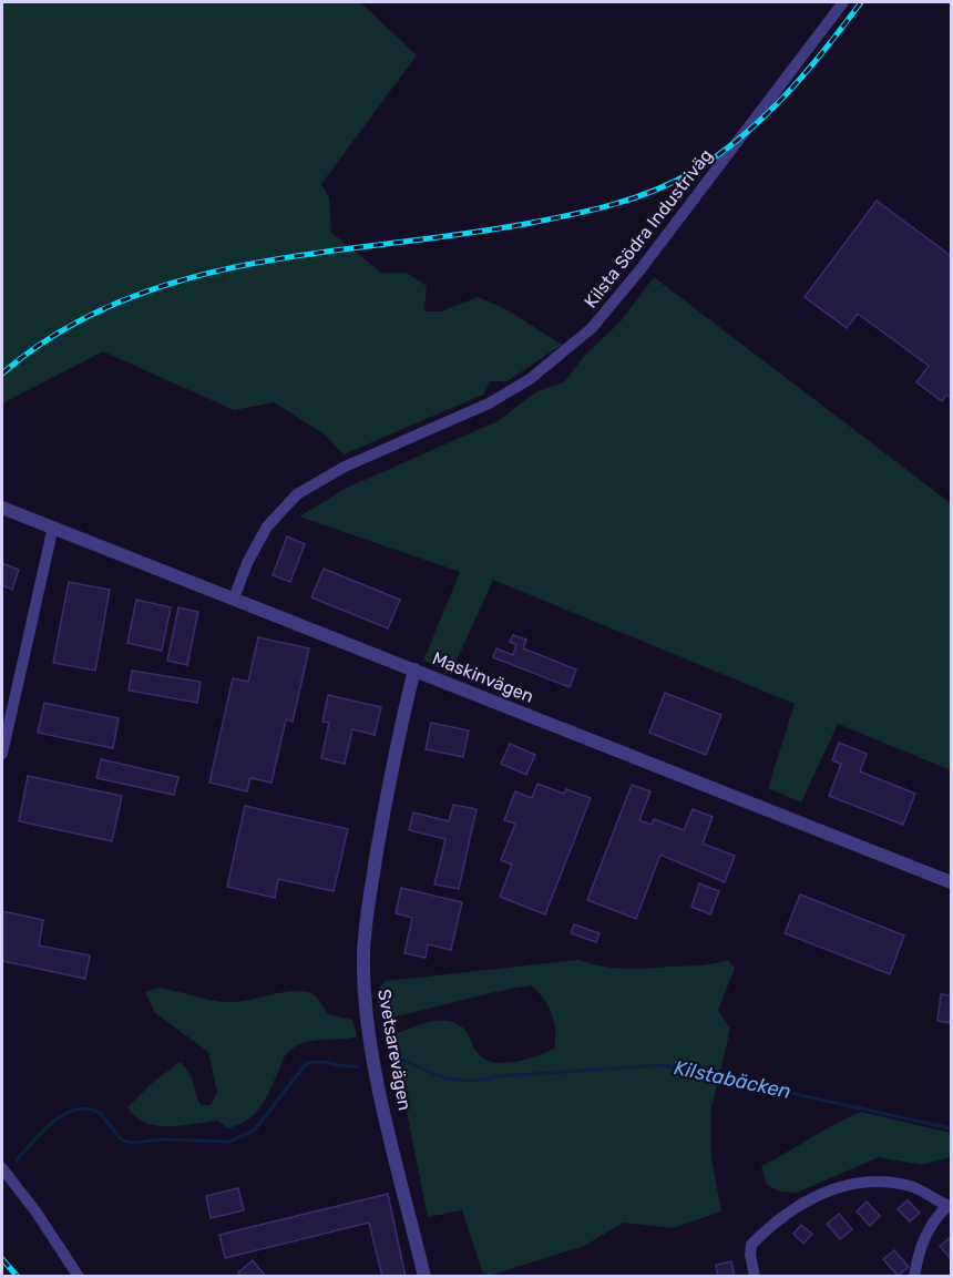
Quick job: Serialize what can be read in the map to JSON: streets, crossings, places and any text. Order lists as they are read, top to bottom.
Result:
{
  "streets": {
    "street": ["Kilsta Södra Industriväg", "Maskinvägen", "Svetsarevägen"]
  },
  "crossings": [
    ["Kilsta Södra Industriväg", "Maskinvägen"],
    ["Maskinvägen", "Svetsarevägen"]
  ],
  "water": ["Kilstabäcken"]
}
